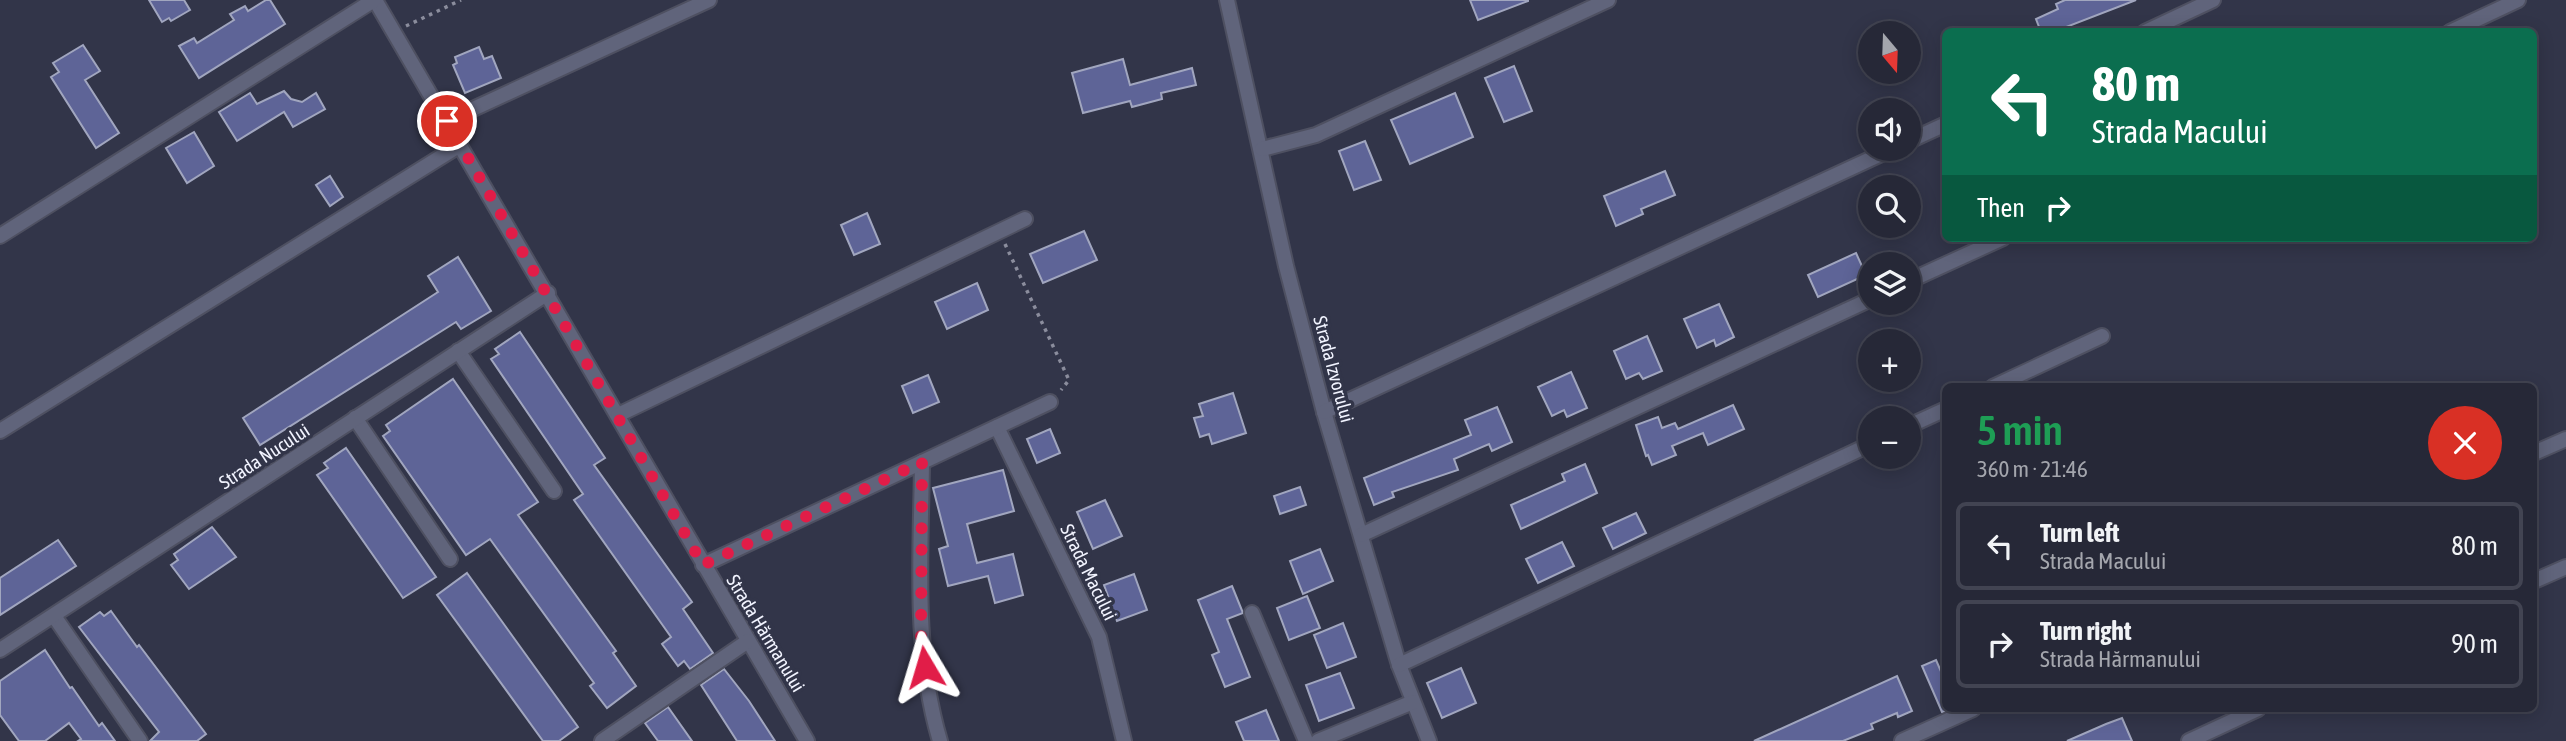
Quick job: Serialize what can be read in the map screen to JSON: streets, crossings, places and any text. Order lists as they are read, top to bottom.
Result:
{
  "streets": {
    "street": [
      "Strada Izvorului",
      "Strada Nucului",
      "Strada Macului",
      "Strada Hărmanului"
    ]
  },
  "crossings": [
    ["Strada Nucului", "Strada Hărmanului"]
  ],
  "north": "bottom",
  "page": {
    "map_buttons": ["+", "−"],
    "turn": ["80 m", "Strada Macului"],
    "then": "Then",
    "heading": ["5 min", "360 m · 21:46"],
    "list": [
      {
        "name": "Turn left",
        "note": "Strada Macului",
        "value": "80 m"
      },
      {
        "name": "Turn right",
        "note": "Strada Hărmanului",
        "value": "90 m"
      }
    ]
  }
}
